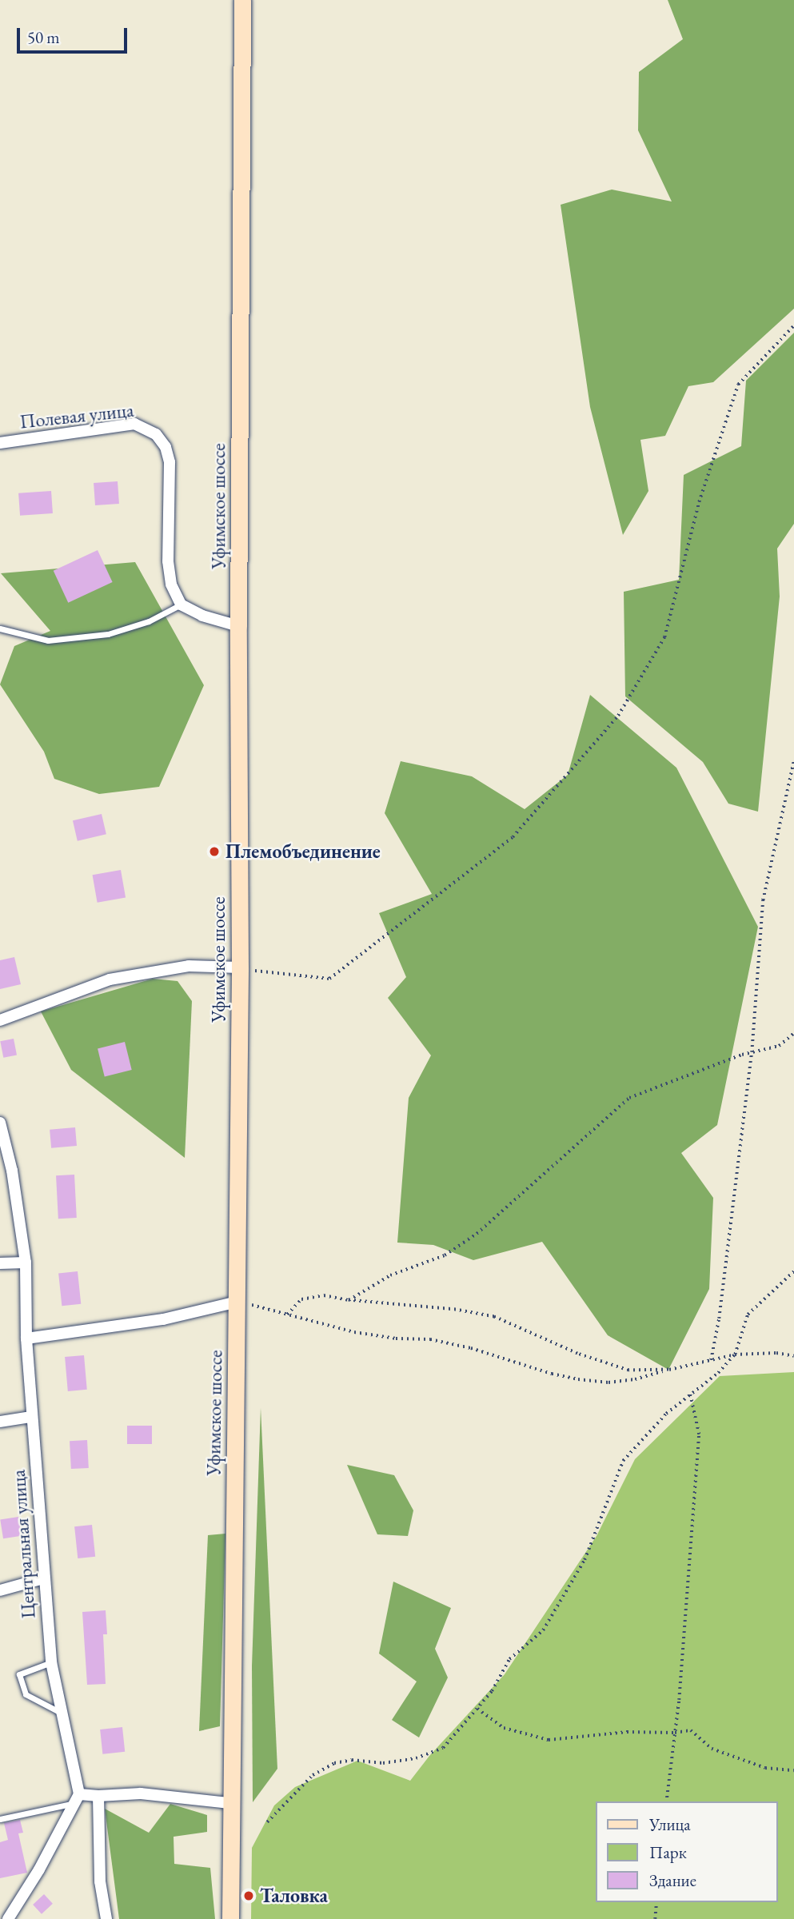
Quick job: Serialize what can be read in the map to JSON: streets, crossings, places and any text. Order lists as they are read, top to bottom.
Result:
{
  "streets": {
    "main road": ["Уфимское шоссе"],
    "street": ["Полевая улица", "Центральная улица"]
  },
  "places": ["Племобъединение", "Таловка"],
  "legend": ["Улица", "Парк", "Здание"],
  "scale_bar": "50 m"
}
